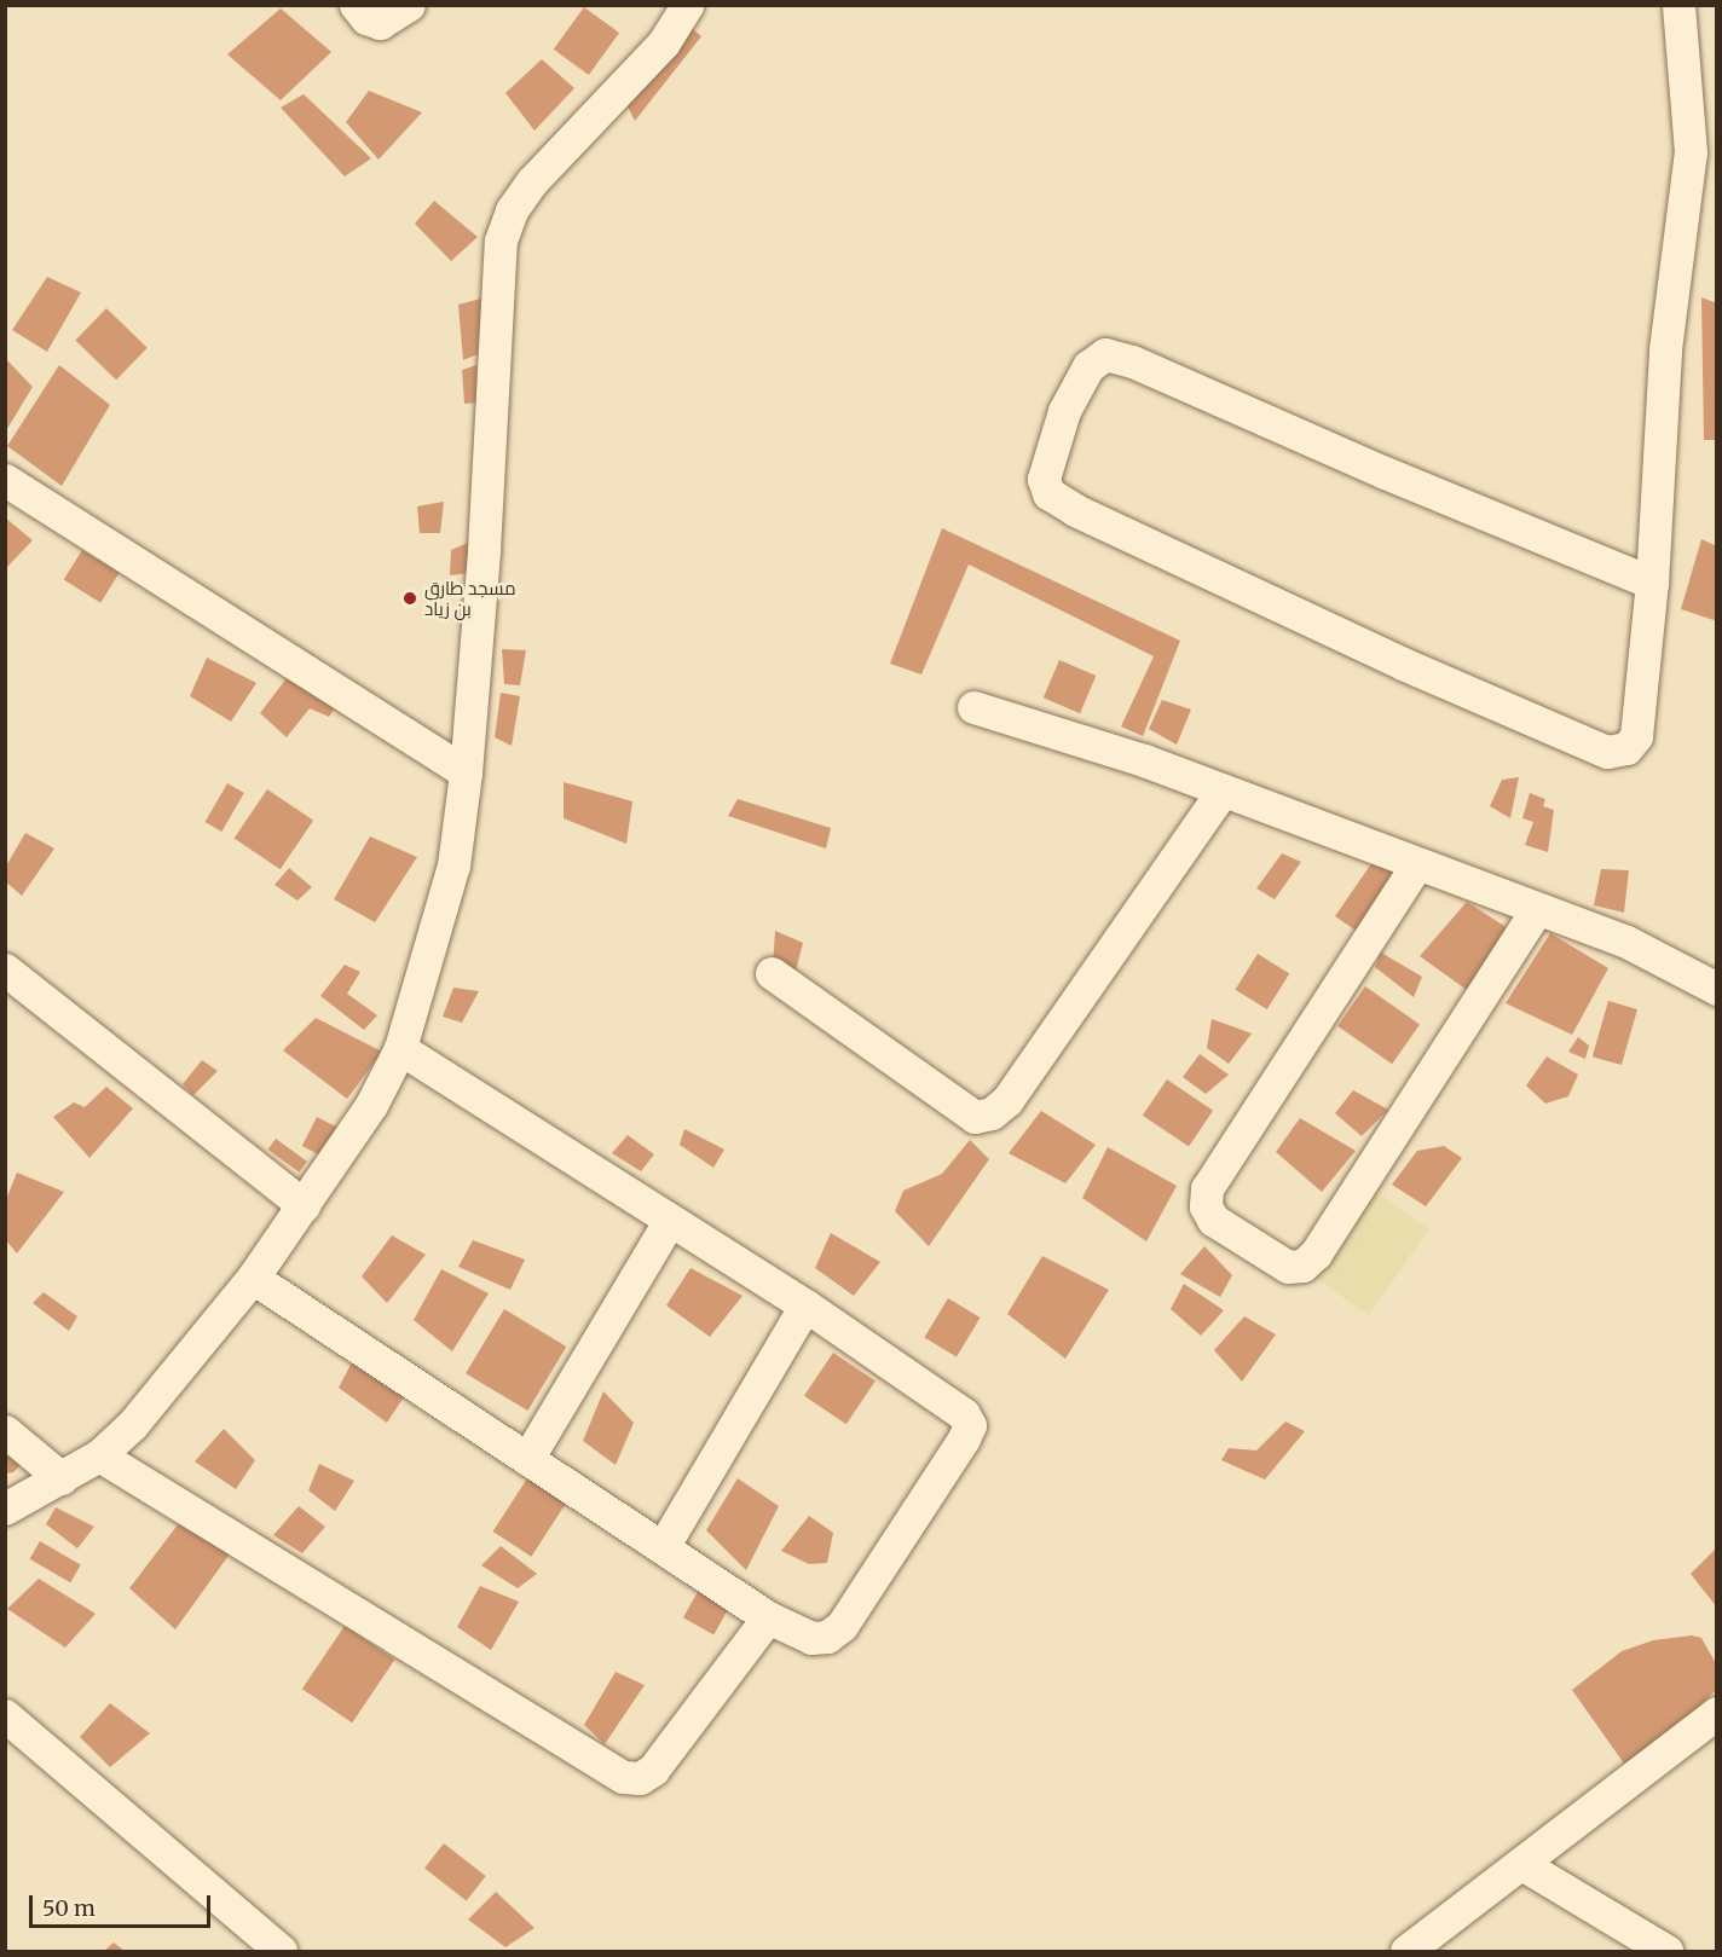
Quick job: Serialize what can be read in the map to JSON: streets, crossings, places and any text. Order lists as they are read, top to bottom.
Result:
{
  "places": ["مسجد طارق بن زياد"],
  "scale_bar": "50 m"
}
